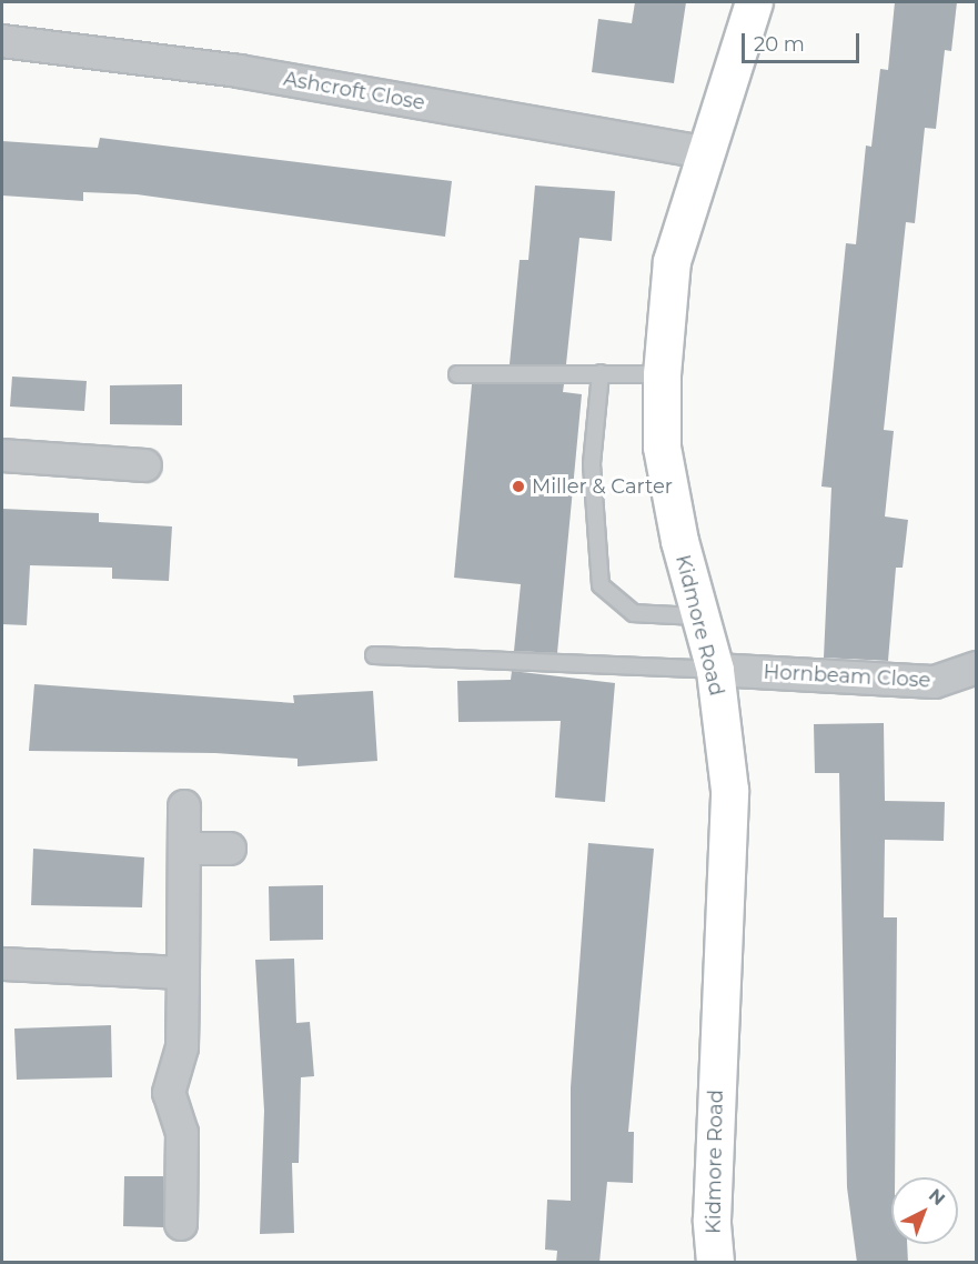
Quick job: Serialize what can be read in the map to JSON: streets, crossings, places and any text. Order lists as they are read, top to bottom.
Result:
{
  "streets": {
    "street": ["Ashcroft Close", "Kidmore Road", "Hornbeam Close"]
  },
  "crossings": [
    ["Ashcroft Close", "Kidmore Road"],
    ["Kidmore Road", "Hornbeam Close"]
  ],
  "places": ["Miller & Carter"],
  "scale_bar": "20 m",
  "north": "top right"
}
